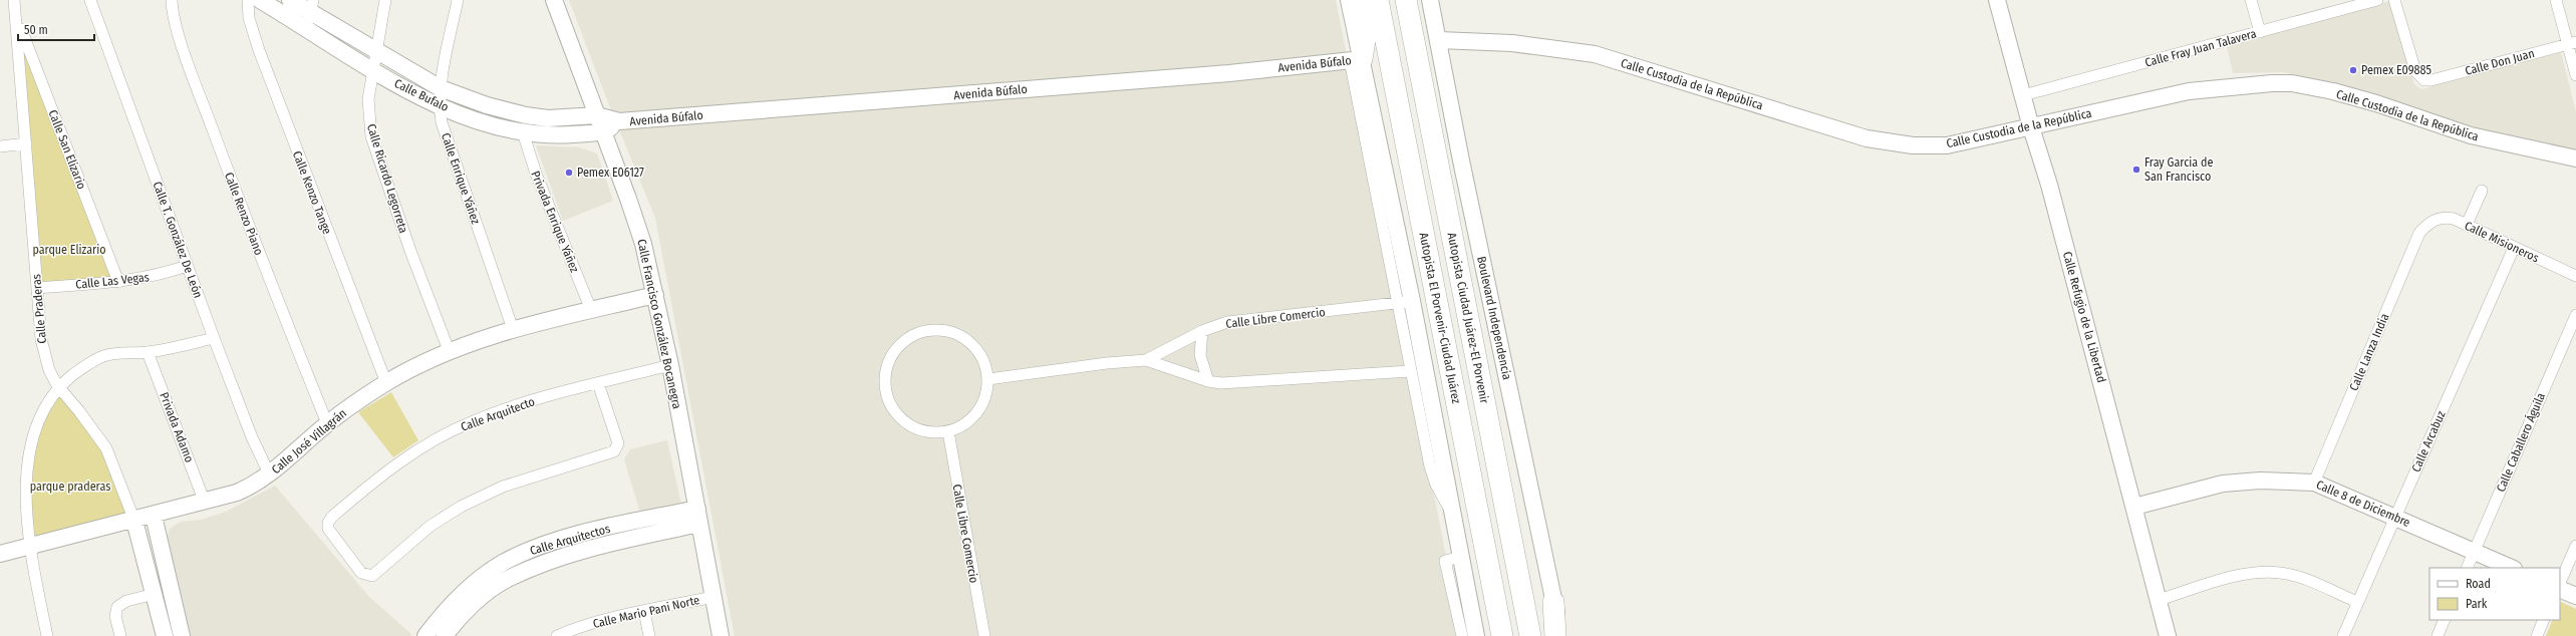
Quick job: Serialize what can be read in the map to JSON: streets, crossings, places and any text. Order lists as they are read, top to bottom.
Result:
{
  "streets": {
    "highway": ["Autopista El Porvenir-Ciudad Juárez", "Autopista Ciudad Juárez-El Porvenir"],
    "main road": [
      "Avenida Búfalo",
      "Calle Custodia de la República",
      "Calle Bufalo",
      "Calle Refugio de la Libertad",
      "Boulevard Independencia",
      "Calle Francisco González Bocanegra",
      "Calle José Villagrán",
      "Calle 8 de Diciembre",
      "Calle Arquitectos"
    ],
    "street": [
      "Calle Fray Juan Talavera",
      "Calle Don Juan",
      "Calle San Elizario",
      "Calle Ricardo Legorreta",
      "Calle Enrique Yáñez",
      "Calle Kenzo Tange",
      "Calle Renzo Piano",
      "Privada Enrique Yáñez",
      "Calle T. González De León",
      "Calle Misioneros",
      "Calle Las Vegas",
      "Calle Praderas",
      "Calle Libre Comercio",
      "Calle Lanza India",
      "Calle Arquitecto",
      "Privada Adamo",
      "Calle Arcabuz",
      "Calle Caballero Águila",
      "Calle Mario Pani Norte"
    ]
  },
  "crossings": [
    ["Calle Fray Juan Talavera", "Calle Refugio de la Libertad"],
    ["Avenida Búfalo", "Calle Bufalo"],
    ["Avenida Búfalo", "Calle Francisco González Bocanegra"],
    ["Calle Custodia de la República", "Calle Refugio de la Libertad"],
    ["Calle Custodia de la República", "Boulevard Independencia"],
    ["Calle Bufalo", "Calle Ricardo Legorreta"],
    ["Calle Bufalo", "Calle Enrique Yáñez"],
    ["Calle Bufalo", "Privada Enrique Yáñez"],
    ["Calle Bufalo", "Calle Francisco González Bocanegra"],
    ["Calle San Elizario", "Calle Las Vegas"],
    ["Calle San Elizario", "Calle Praderas"],
    ["Calle Ricardo Legorreta", "Calle José Villagrán"],
    ["Calle Enrique Yáñez", "Calle José Villagrán"],
    ["Calle Kenzo Tange", "Calle José Villagrán"],
    ["Calle Renzo Piano", "Calle José Villagrán"],
    ["Privada Enrique Yáñez", "Calle José Villagrán"],
    ["Calle T. González De León", "Calle Las Vegas"],
    ["Calle T. González De León", "Calle José Villagrán"],
    ["Calle Misioneros", "Calle Lanza India"],
    ["Calle Misioneros", "Calle Arcabuz"],
    ["Calle Las Vegas", "Calle Praderas"],
    ["Calle Praderas", "Calle José Villagrán"],
    ["Calle Refugio de la Libertad", "Calle 8 de Diciembre"],
    ["Calle Francisco González Bocanegra", "Calle Arquitecto"],
    ["Calle Francisco González Bocanegra", "Calle José Villagrán"],
    ["Calle Francisco González Bocanegra", "Calle Arquitectos"],
    ["Calle Francisco González Bocanegra", "Calle Mario Pani Norte"],
    ["Calle Lanza India", "Calle 8 de Diciembre"],
    ["Privada Adamo", "Calle José Villagrán"],
    ["Calle Arcabuz", "Calle 8 de Diciembre"],
    ["Calle Caballero Águila", "Calle 8 de Diciembre"]
  ],
  "parks": ["parque Elizario", "parque praderas"],
  "places": ["Pemex E09885", "Fray Garcia de San Francisco", "Pemex E06127"],
  "legend": ["Road", "Park"],
  "scale_bar": "50 m"
}
